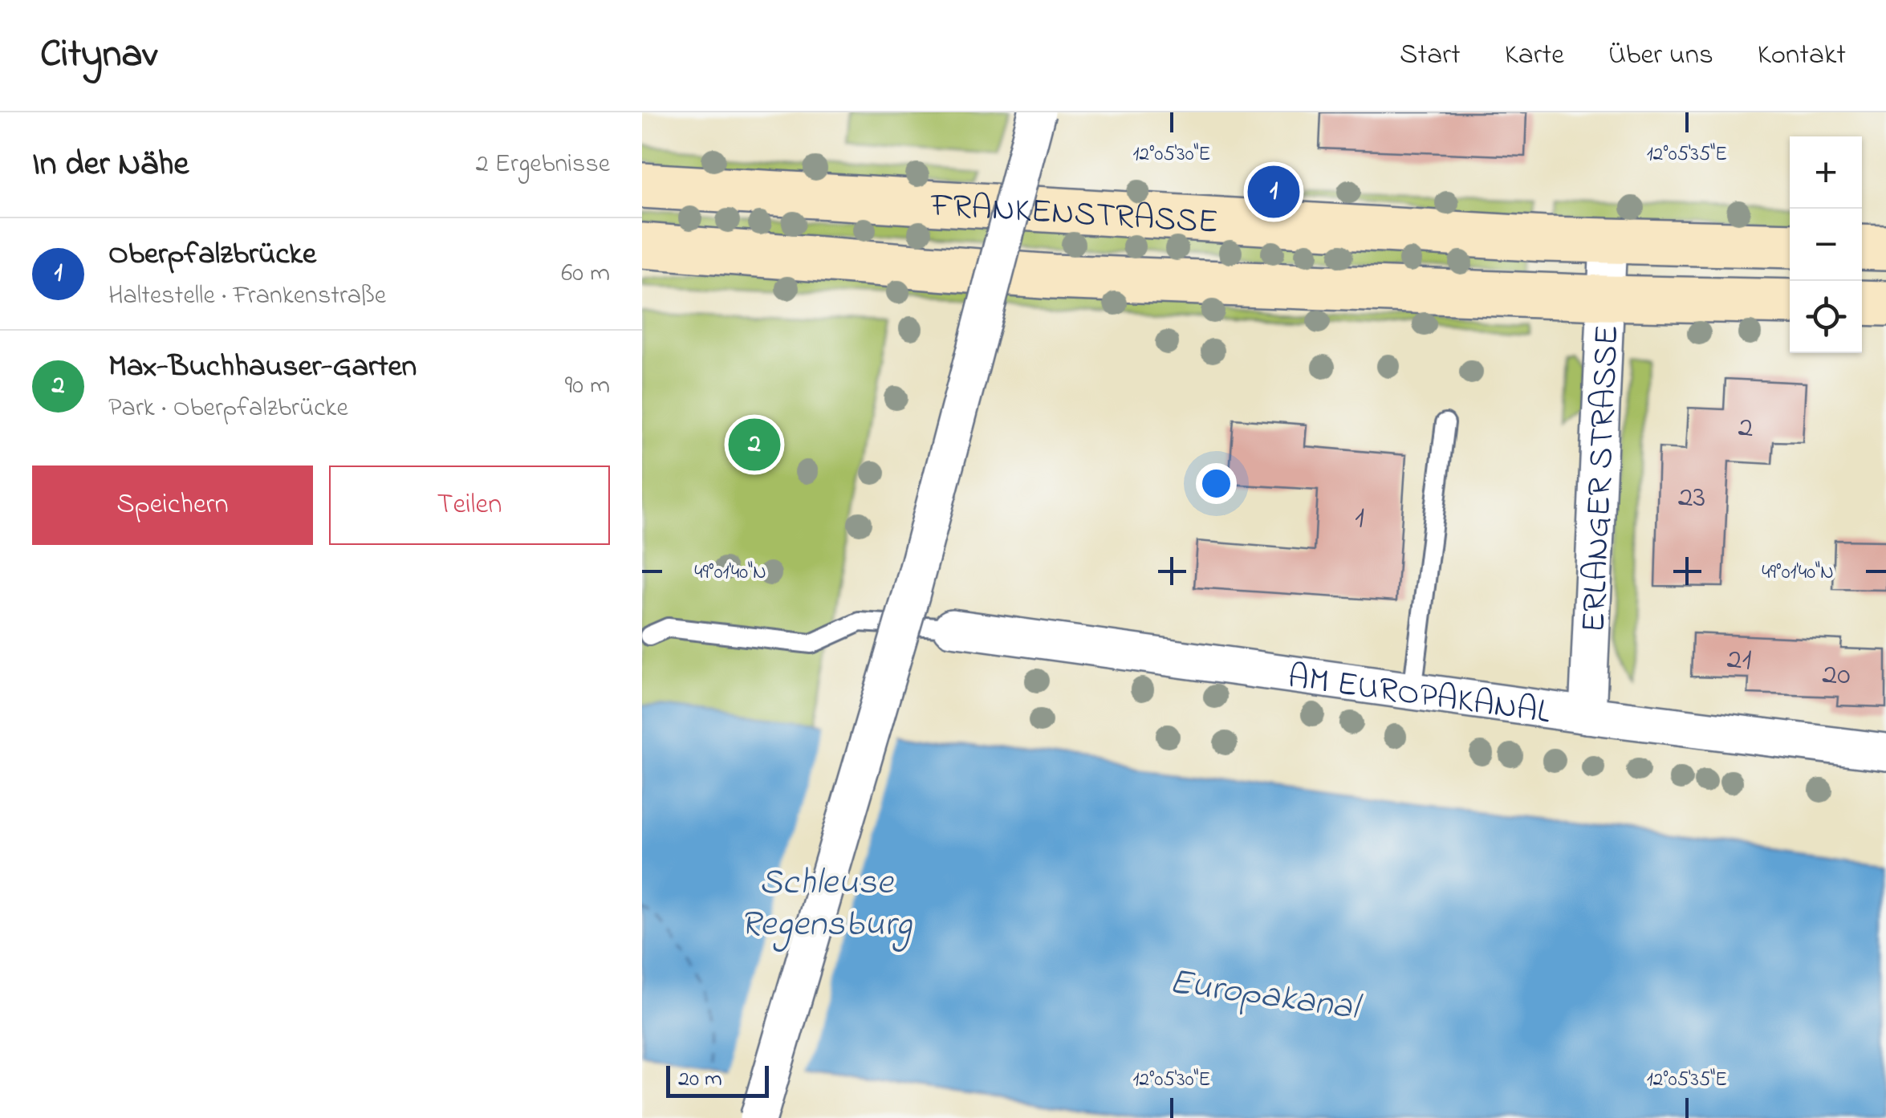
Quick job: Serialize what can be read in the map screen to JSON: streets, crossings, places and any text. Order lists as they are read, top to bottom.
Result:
{
  "streets": {
    "main road": ["FRANKENSTRASSE"],
    "street": ["ERLANGER STRASSE", "AM EUROPAKANAL"]
  },
  "crossings": [
    ["FRANKENSTRASSE", "ERLANGER STRASSE"],
    ["ERLANGER STRASSE", "AM EUROPAKANAL"]
  ],
  "water": ["Schleuse Regensburg", "Europakanal"],
  "house_numbers": [
    "2",
    "23",
    "1",
    "21",
    "20"
  ],
  "scale_bar": "20 m",
  "page": {
    "header": "Citynav",
    "nav": [
      "Start",
      "Karte",
      "Über uns",
      "Kontakt"
    ],
    "heading": ["In der Nähe", "2 Ergebnisse"],
    "map_buttons": ["+", "−"],
    "pins": ["1", "2"],
    "list": [
      {
        "mark": "1",
        "name": "Oberpfalzbrücke",
        "note": "Haltestelle · Frankenstraße",
        "value": "60 m"
      },
      {
        "mark": "2",
        "name": "Max-Buchhauser-Garten",
        "note": "Park · Oberpfalzbrücke",
        "value": "90 m"
      }
    ],
    "buttons": ["Speichern", "Teilen"],
    "scale": "20 m"
  },
  "coordinates": ["12°05'30\"E", "12°05'35\"E", "49°01'40\"N"]
}
